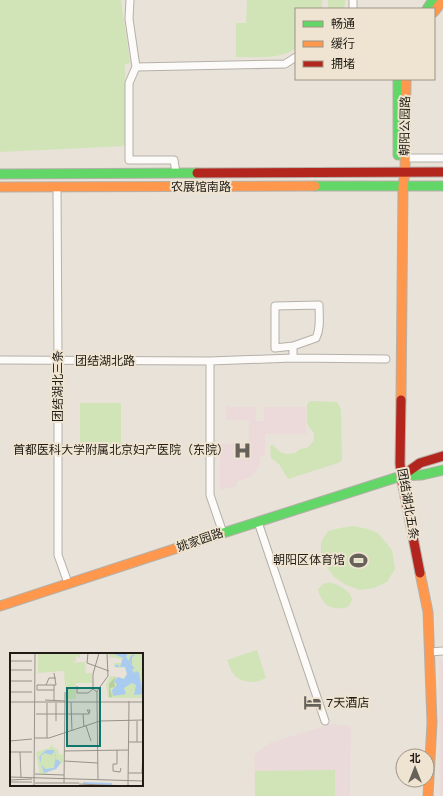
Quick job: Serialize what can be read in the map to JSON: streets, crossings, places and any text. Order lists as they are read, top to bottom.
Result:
{
  "streets": {
    "street": [
      "朝阳公园路",
      "农展馆南路",
      "团结湖北路",
      "团结湖北三条",
      "团结湖北五条",
      "姚家园路"
    ]
  },
  "crossings": [
    ["朝阳公园路", "农展馆南路"],
    ["朝阳公园路", "团结湖北五条"],
    ["农展馆南路", "团结湖北三条"],
    ["农展馆南路", "团结湖北五条"],
    ["团结湖北路", "团结湖北三条"],
    ["团结湖北三条", "姚家园路"],
    ["团结湖北五条", "姚家园路"]
  ],
  "places": {
    "hospital": ["首都医科大学附属北京妇产医院（东院）"],
    "sports": ["朝阳区体育馆"],
    "hotel": ["7天酒店"]
  },
  "legend": ["畅通", "缓行", "拥堵"],
  "north": "top"
}
